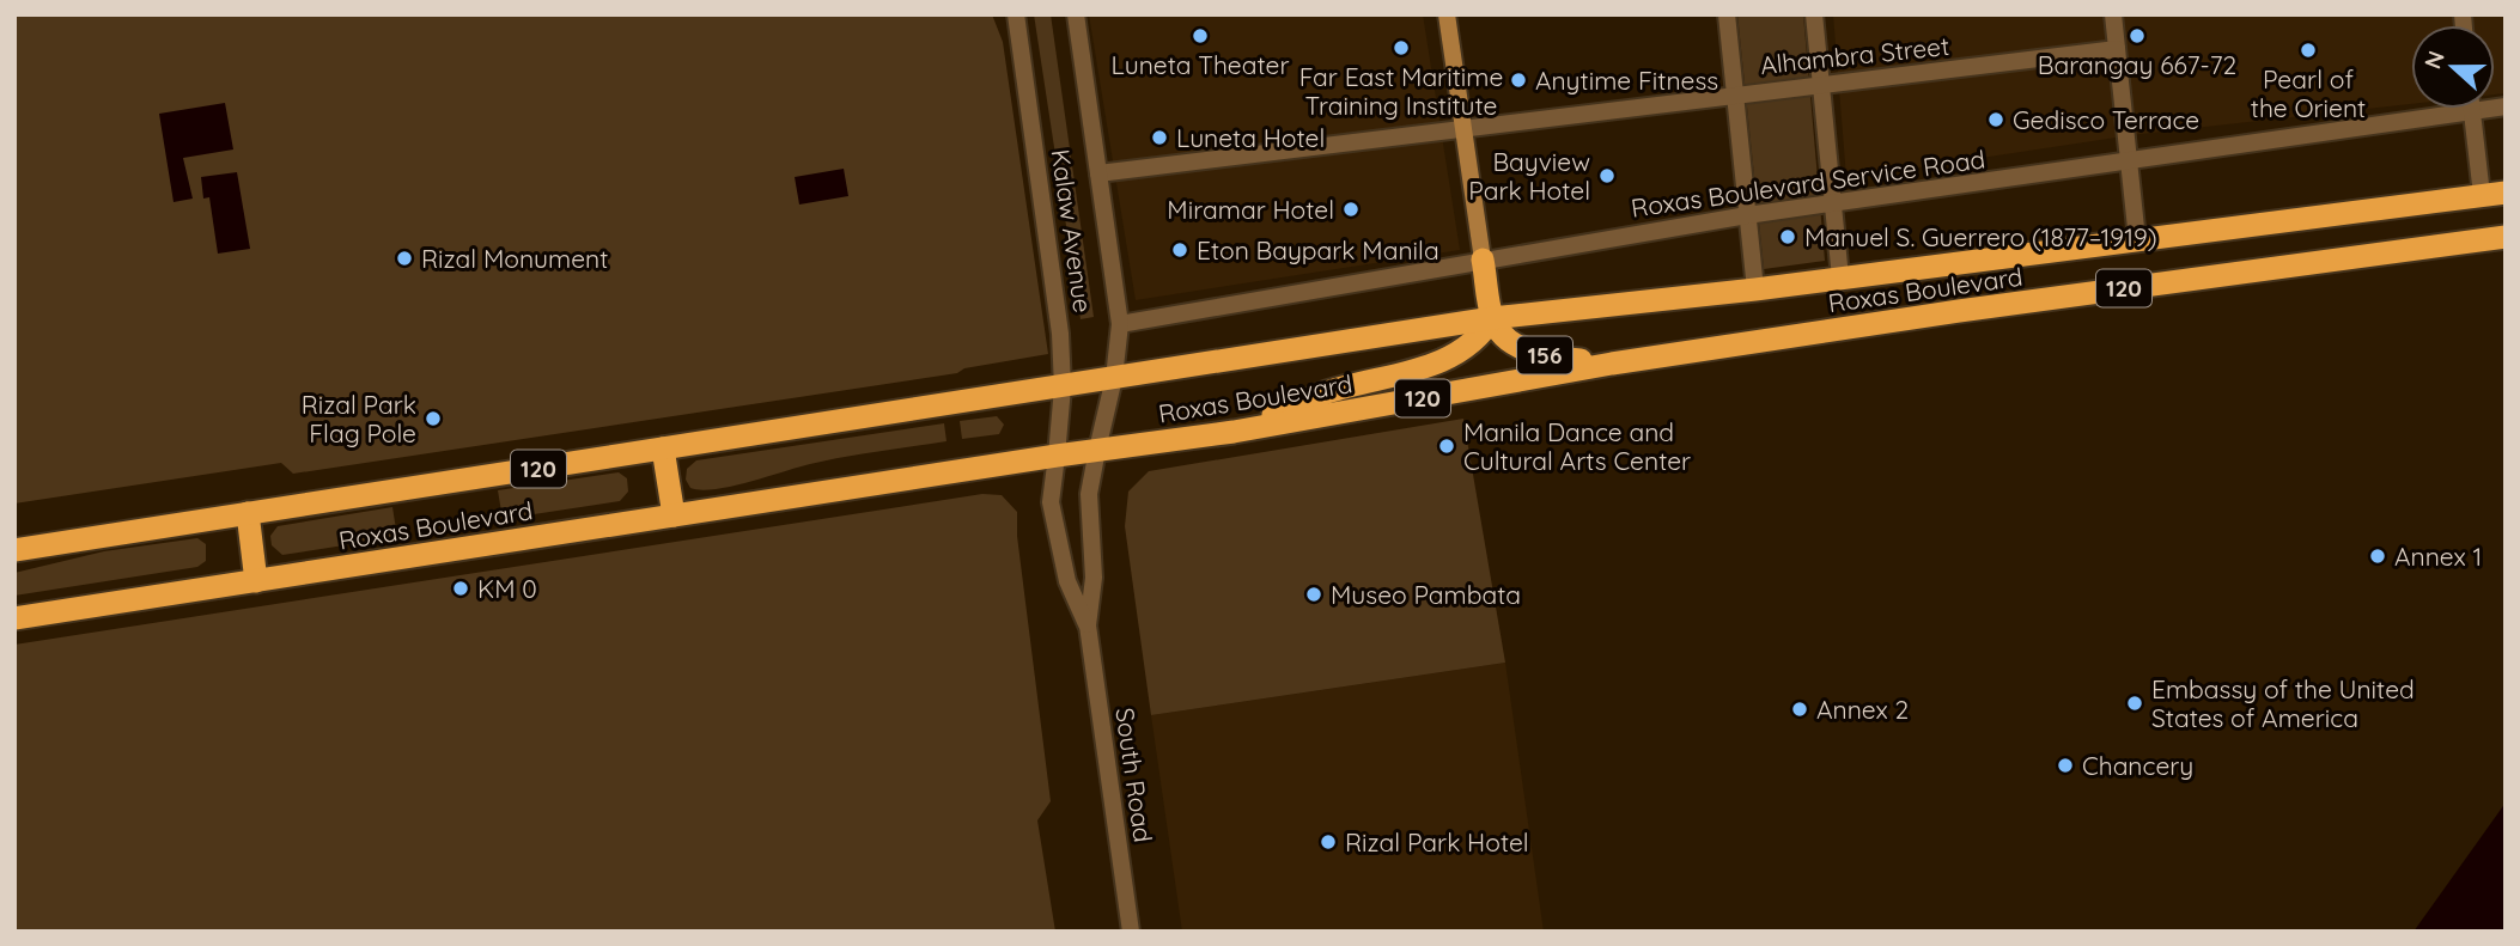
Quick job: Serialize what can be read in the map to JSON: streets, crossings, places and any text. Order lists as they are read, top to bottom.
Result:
{
  "streets": {
    "highway": ["120", "Roxas Boulevard", "156"],
    "street": [
      "Alhambra Street",
      "Roxas Boulevard Service Road",
      "Kalaw Avenue",
      "South Road"
    ]
  },
  "crossings": [
    ["Alhambra Street", "Kalaw Avenue"],
    ["Alhambra Street", "156"],
    ["Roxas Boulevard Service Road", "Kalaw Avenue"],
    ["Roxas Boulevard Service Road", "156"],
    ["Kalaw Avenue", "Roxas Boulevard"],
    ["Kalaw Avenue", "South Road"],
    ["Roxas Boulevard", "156"],
    ["Roxas Boulevard", "South Road"]
  ],
  "places": [
    "Luneta Theater",
    "Barangay 667-72",
    "Far East Maritime Training Institute",
    "Pearl of the Orient",
    "Anytime Fitness",
    "Gedisco Terrace",
    "Luneta Hotel",
    "Bayview Park Hotel",
    "Miramar Hotel",
    "Manuel S. Guerrero (1877–1919)",
    "Eton Baypark Manila",
    "Rizal Monument",
    "Rizal Park Flag Pole",
    "Manila Dance and Cultural Arts Center",
    "Annex 1",
    "KM 0",
    "Museo Pambata",
    "Embassy of the United States of America",
    "Annex 2",
    "Chancery",
    "Rizal Park Hotel"
  ],
  "north": "left"
}
